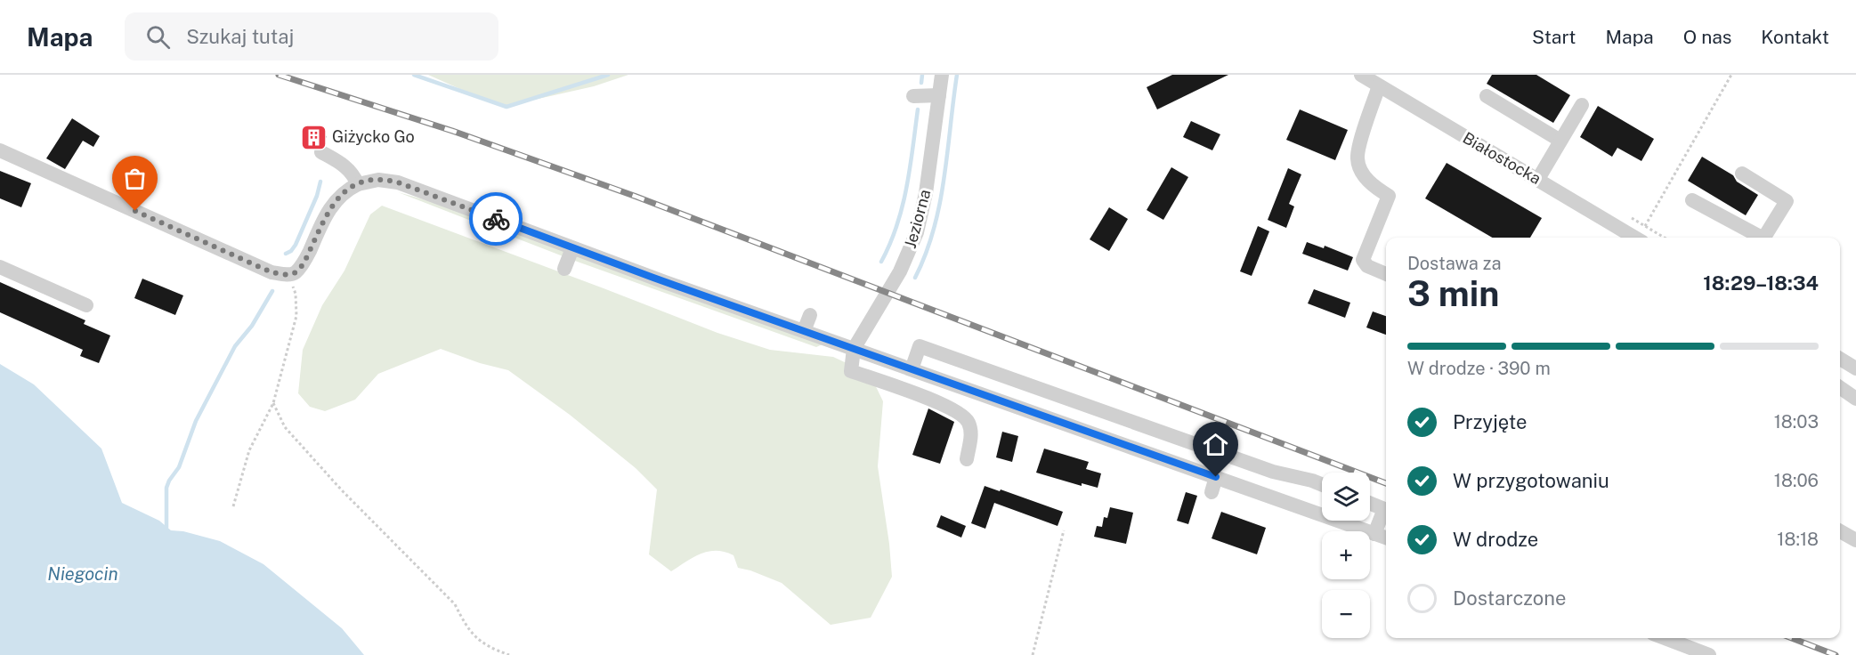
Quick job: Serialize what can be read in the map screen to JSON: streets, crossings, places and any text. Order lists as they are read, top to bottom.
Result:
{
  "streets": {
    "street": ["Białostocka", "Jeziorna"]
  },
  "water": ["Niegocin"],
  "places": {
    "building": ["Giżycko Go"]
  },
  "page": {
    "header": "Mapa",
    "search": "Szukaj tutaj",
    "nav": [
      "Start",
      "Mapa",
      "O nas",
      "Kontakt"
    ],
    "heading": ["3 min", "Dostawa za", "18:29–18:34"],
    "bar": "W drodze · 390 m",
    "list": [
      ["Przyjęte", "18:03"],
      ["W przygotowaniu", "18:06"],
      ["W drodze", "18:18"],
      "Dostarczone"
    ],
    "map_buttons": ["+", "−"]
  }
}
